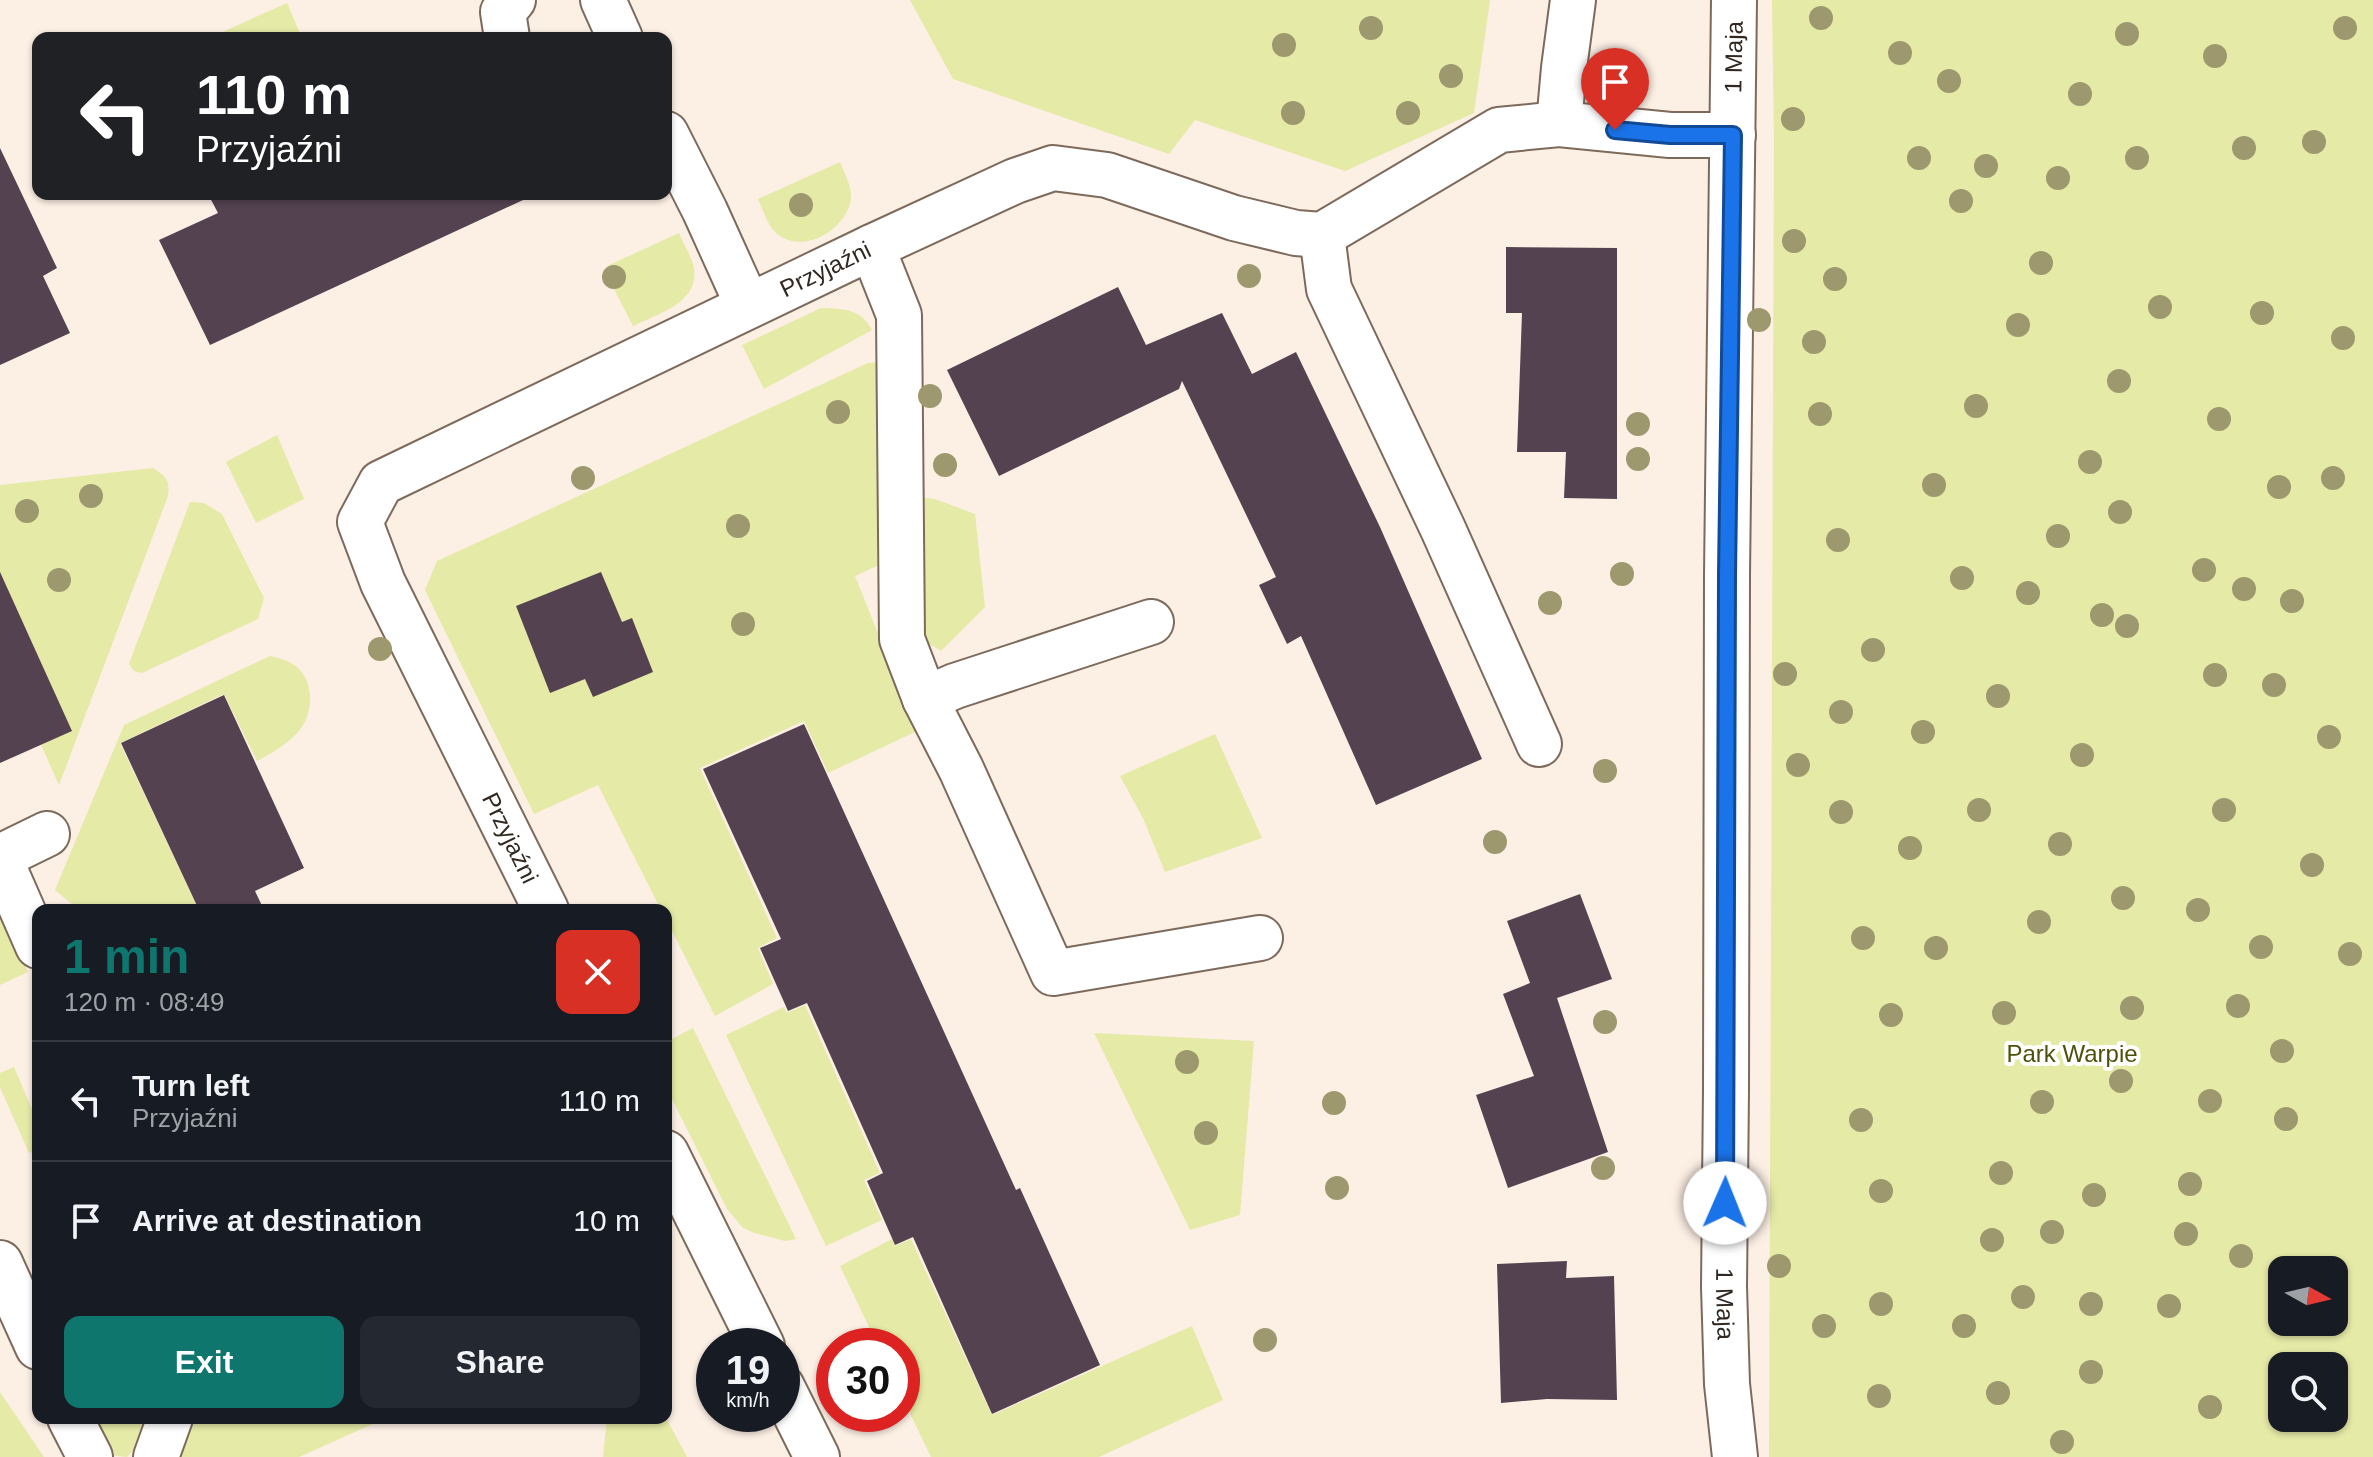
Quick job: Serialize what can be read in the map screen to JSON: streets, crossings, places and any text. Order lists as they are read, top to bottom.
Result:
{
  "streets": {
    "street": ["1 Maja", "Przyjaźni"]
  },
  "parks": ["Park Warpie"],
  "north": "right",
  "page": {
    "turn": ["110 m", "Przyjaźni"],
    "heading": ["1 min", "120 m · 08:49"],
    "list": [
      {
        "name": "Turn left",
        "note": "Przyjaźni",
        "value": "110 m"
      },
      {
        "name": "Arrive at destination",
        "value": "10 m"
      }
    ],
    "buttons": ["Exit", "Share"],
    "speed": "19 km/h",
    "limit": "30"
  }
}
